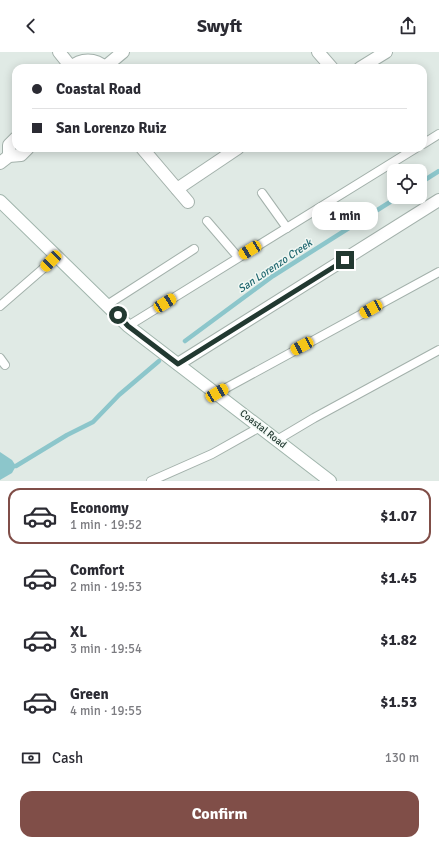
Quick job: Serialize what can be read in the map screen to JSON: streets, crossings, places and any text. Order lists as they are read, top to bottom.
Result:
{
  "streets": {
    "street": ["Coastal Road"]
  },
  "water": ["San Lorenzo Creek"],
  "page": {
    "header": "Swyft",
    "banner": ["Coastal Road", "San Lorenzo Ruiz"],
    "bubble": "1 min",
    "list": [
      {
        "name": "Economy",
        "note": "1 min · 19:52",
        "value": "$1.07"
      },
      {
        "name": "Comfort",
        "note": "2 min · 19:53",
        "value": "$1.45"
      },
      {
        "name": "XL",
        "note": "3 min · 19:54",
        "value": "$1.82"
      },
      {
        "name": "Green",
        "note": "4 min · 19:55",
        "value": "$1.53"
      }
    ],
    "pay": ["Cash", "130 m"],
    "buttons": "Confirm"
  }
}
